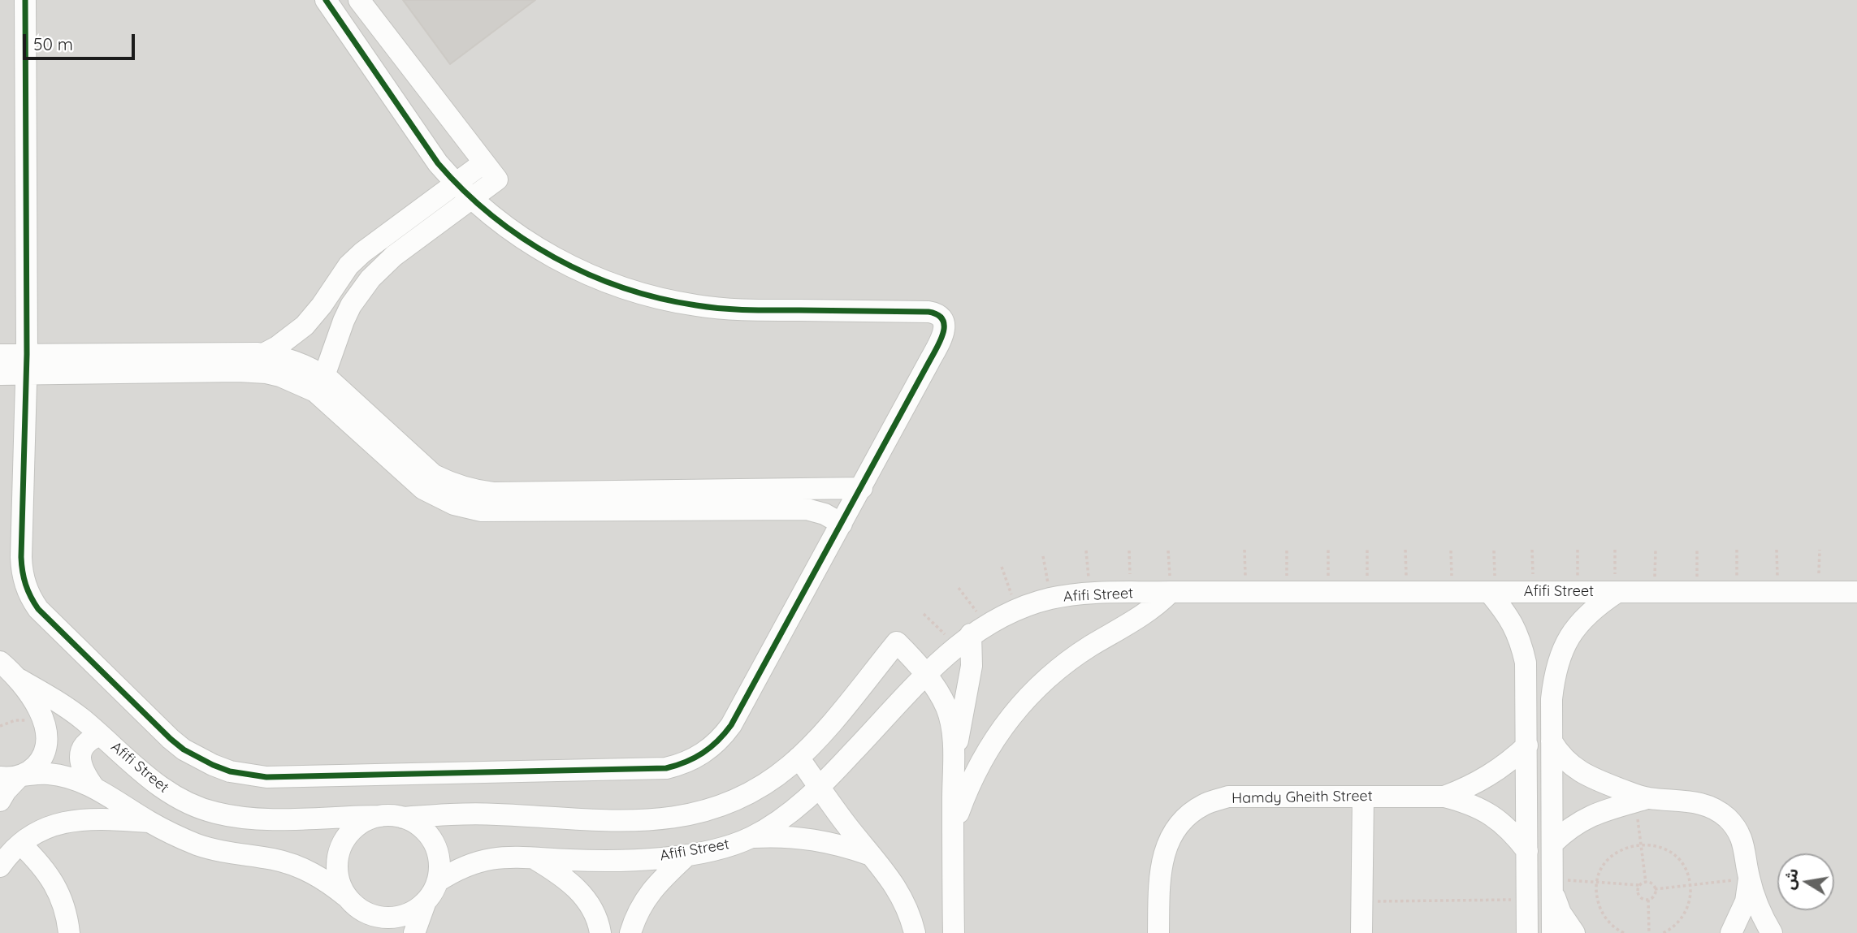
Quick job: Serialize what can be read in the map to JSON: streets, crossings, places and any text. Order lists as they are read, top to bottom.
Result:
{
  "streets": {
    "street": ["Afifi Street", "Hamdy Gheith Street"]
  },
  "scale_bar": "50 m",
  "north": "left"
}
